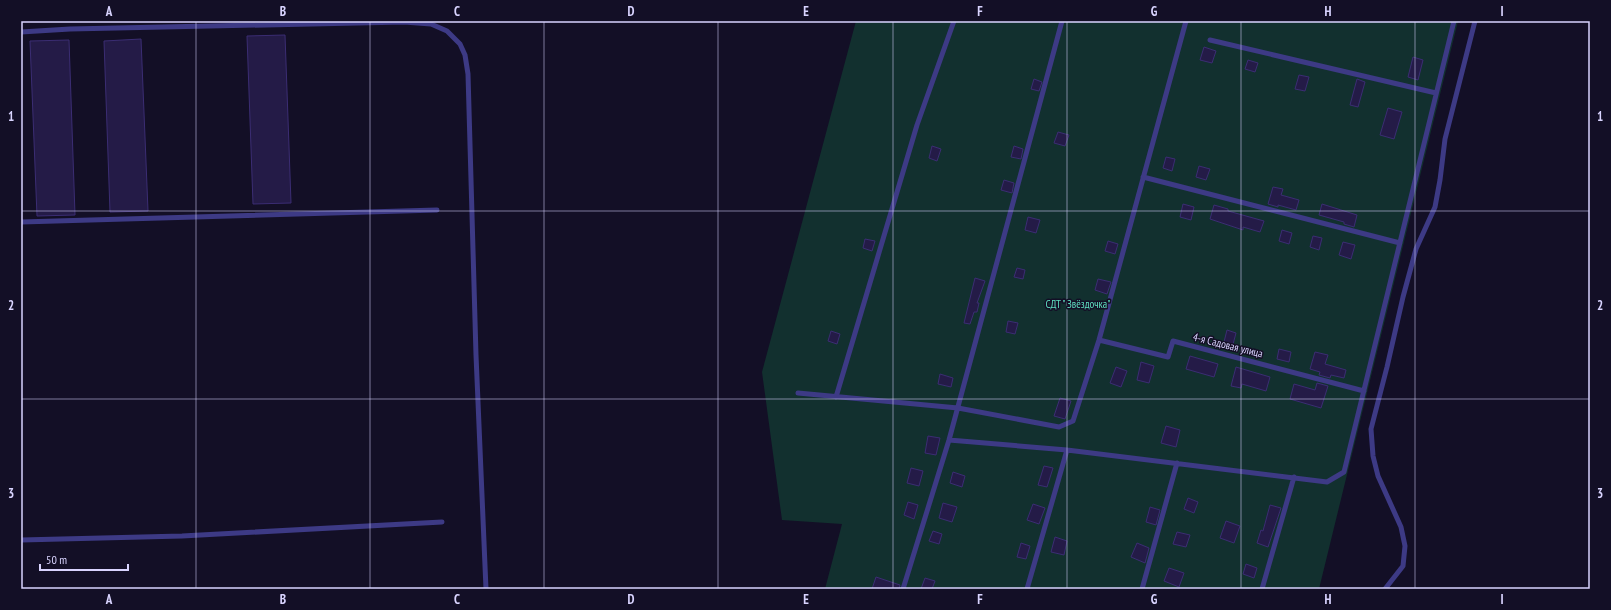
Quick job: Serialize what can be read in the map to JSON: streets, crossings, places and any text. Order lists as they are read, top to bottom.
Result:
{
  "streets": {
    "lane": ["4-я Садовая улица"]
  },
  "parks": ["СДТ \" Звёздочка\""],
  "scale_bar": "50 m",
  "grid": {
    "columns": [
      "A",
      "B",
      "C",
      "D",
      "E",
      "F",
      "G",
      "H",
      "I"
    ],
    "rows": ["1", "2", "3"]
  }
}
